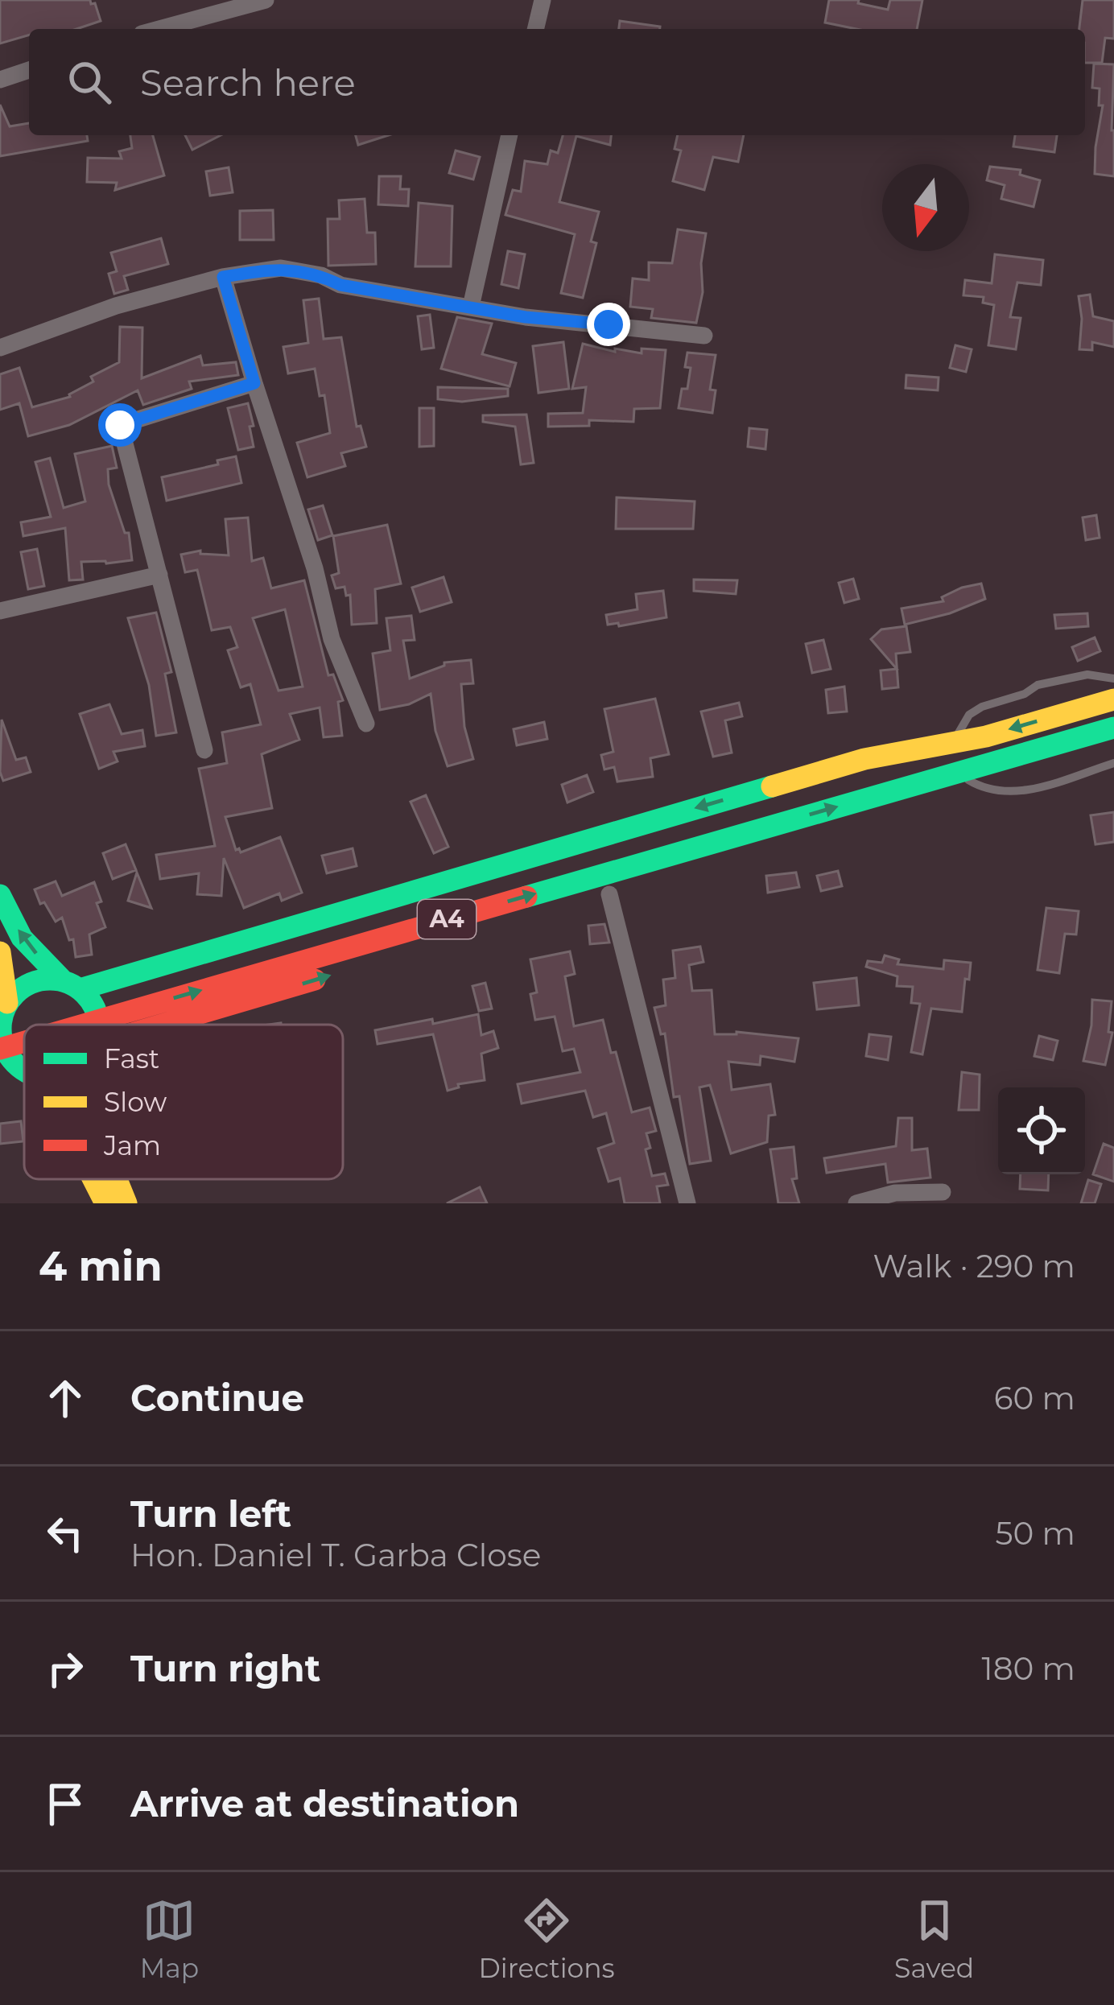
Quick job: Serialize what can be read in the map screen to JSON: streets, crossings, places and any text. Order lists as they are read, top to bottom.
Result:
{
  "streets": {
    "main road": ["A4"]
  },
  "legend": ["Fast", "Slow", "Jam"],
  "north": "bottom",
  "page": {
    "search": "Search here",
    "heading": ["4 min", "Walk · 290 m"],
    "list": [
      ["Continue", "60 m"],
      ["Turn left", "Hon. Daniel T. Garba Close", "50 m"],
      ["Turn right", "180 m"],
      "Arrive at destination"
    ],
    "nav": ["Map", "Directions", "Saved"]
  }
}
